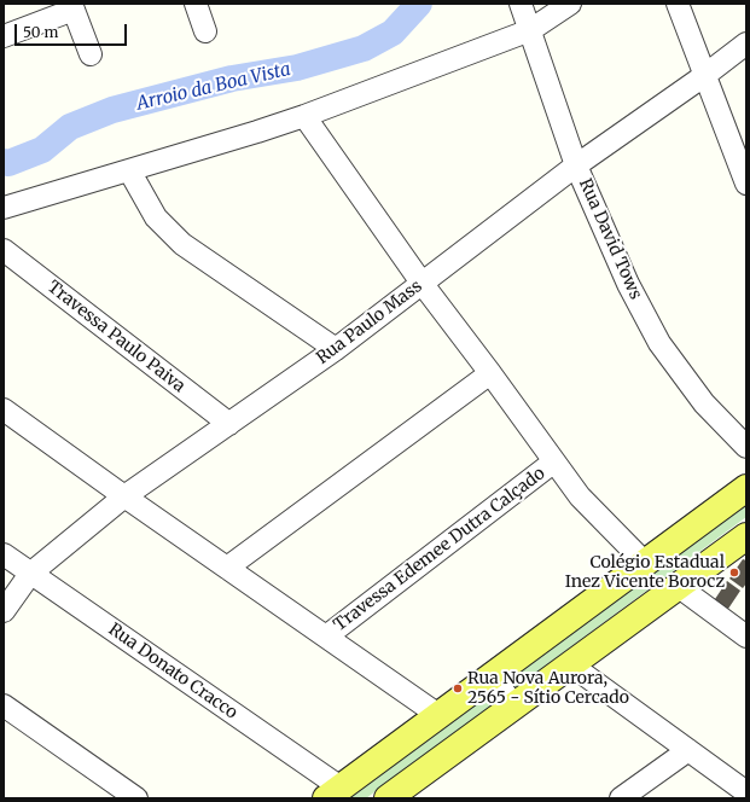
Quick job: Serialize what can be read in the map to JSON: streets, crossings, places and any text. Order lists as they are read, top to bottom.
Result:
{
  "streets": {
    "street": [
      "Rua David Tows",
      "Rua Paulo Mass",
      "Travessa Paulo Paiva",
      "Travessa Edemee Dutra Calçado",
      "Rua Donato Cracco"
    ]
  },
  "crossings": [
    ["Rua David Tows", "Rua Paulo Mass"],
    ["Rua Paulo Mass", "Travessa Paulo Paiva"],
    ["Rua Paulo Mass", "Rua Donato Cracco"]
  ],
  "water": ["Arroio da Boa Vista"],
  "places": ["Colégio Estadual Inez Vicente Borocz", "Rua Nova Aurora, 2565 - Sítio Cercado"],
  "scale_bar": "50 m"
}
